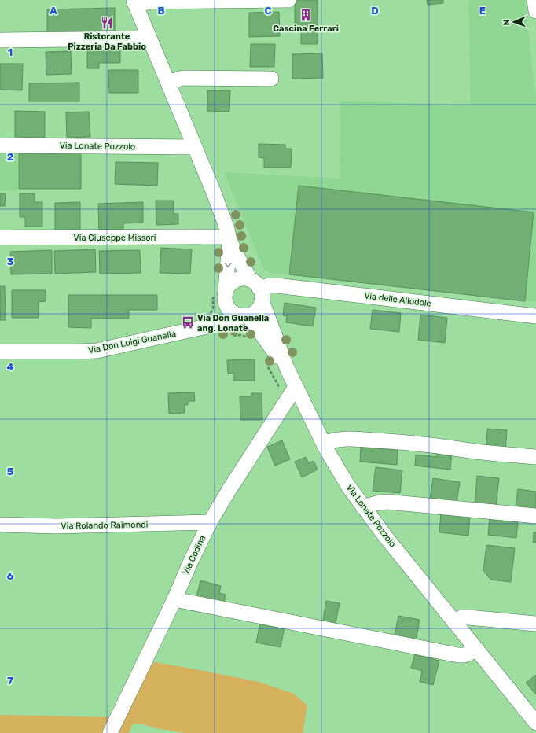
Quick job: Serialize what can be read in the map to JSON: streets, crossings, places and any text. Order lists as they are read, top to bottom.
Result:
{
  "streets": {
    "street": [
      "Via Lonate Pozzolo",
      "Via Giuseppe Missori",
      "Via delle Allodole",
      "Via Don Luigi Guanella",
      "Via Rolando Raimondi",
      "Via Codina"
    ]
  },
  "crossings": [
    ["Via Lonate Pozzolo", "Via Codina"],
    ["Via delle Allodole", "Via Don Luigi Guanella"],
    ["Via Rolando Raimondi", "Via Codina"]
  ],
  "places": {
    "building": ["Cascina Ferrari"],
    "restaurant": ["Ristorante Pizzeria Da Fabbio"],
    "bus stop": ["Via Don Guanella ang. Lonate"]
  },
  "north": "left",
  "grid": {
    "columns": [
      "A",
      "B",
      "C",
      "D",
      "E"
    ],
    "rows": [
      "1",
      "2",
      "3",
      "4",
      "5",
      "6",
      "7"
    ]
  }
}
